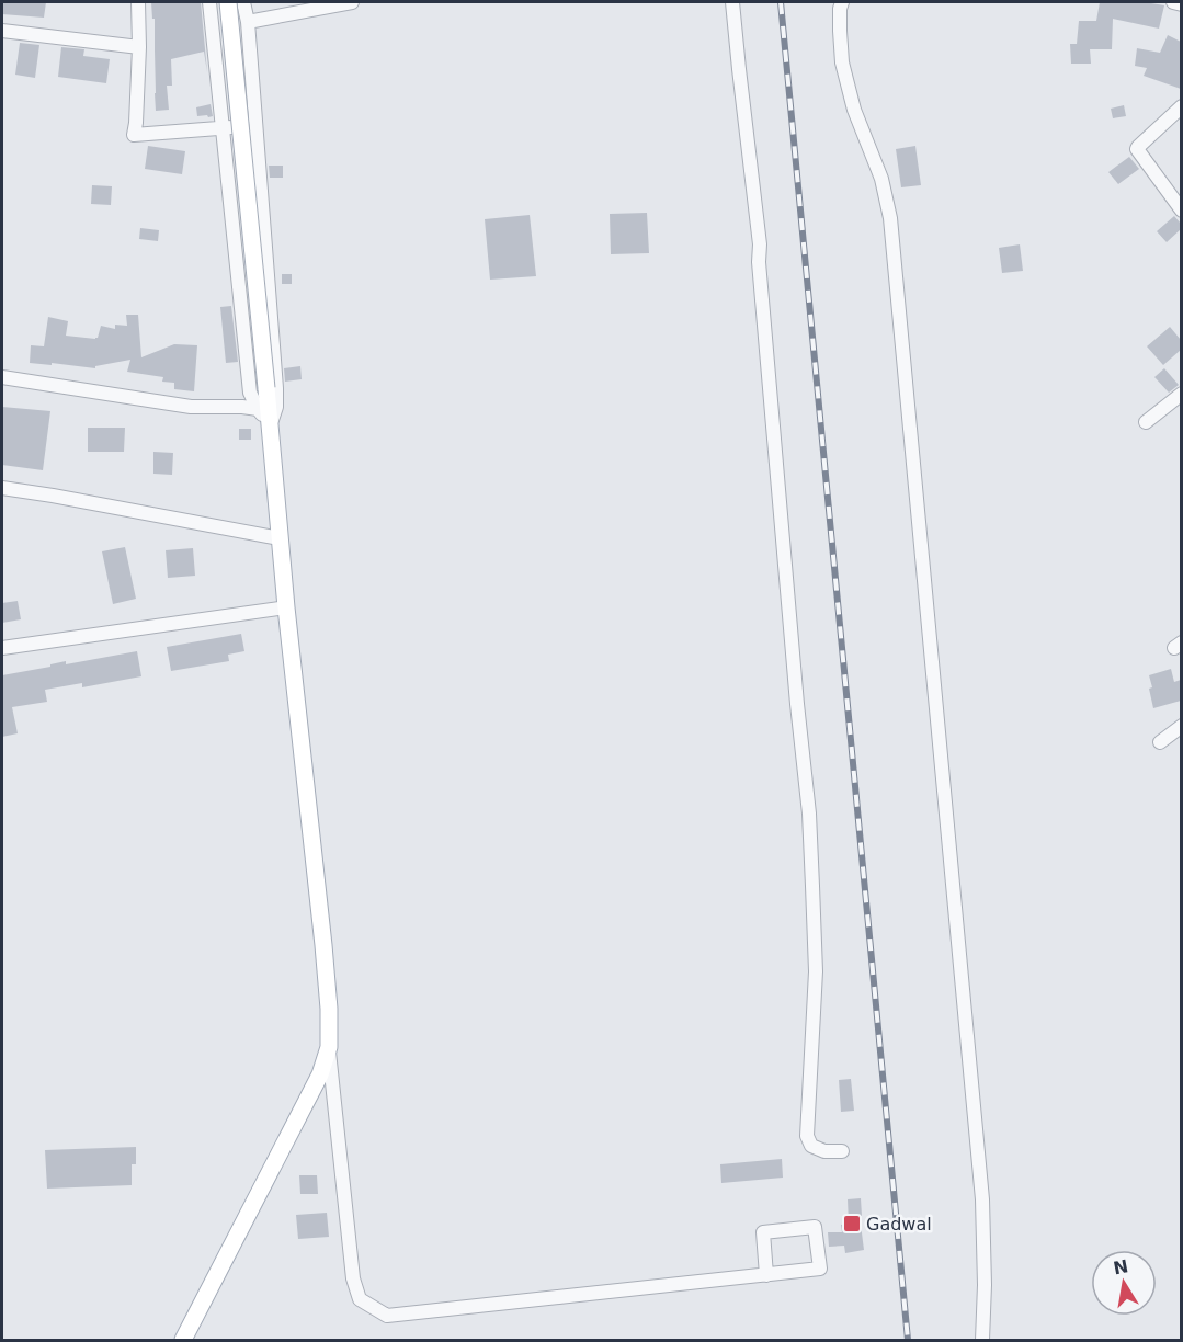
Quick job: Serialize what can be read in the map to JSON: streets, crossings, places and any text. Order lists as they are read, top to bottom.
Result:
{
  "places": {
    "transit": ["Gadwal"]
  },
  "north": "top"
}
